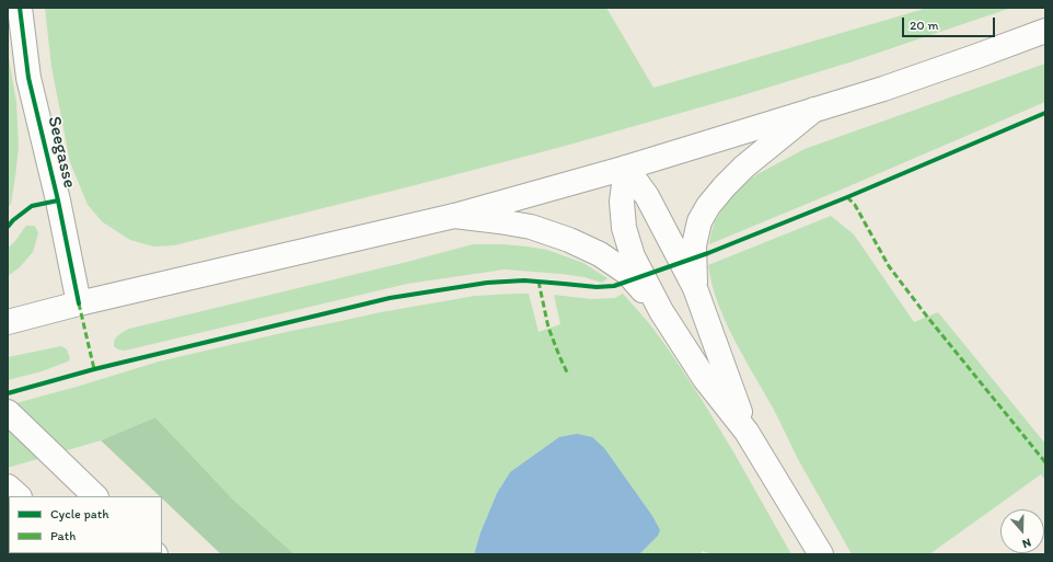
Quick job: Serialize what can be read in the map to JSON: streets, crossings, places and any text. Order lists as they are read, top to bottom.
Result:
{
  "streets": {
    "main road": ["Seegasse"]
  },
  "legend": ["Cycle path", "Path"],
  "scale_bar": "20 m",
  "north": "bottom"
}
